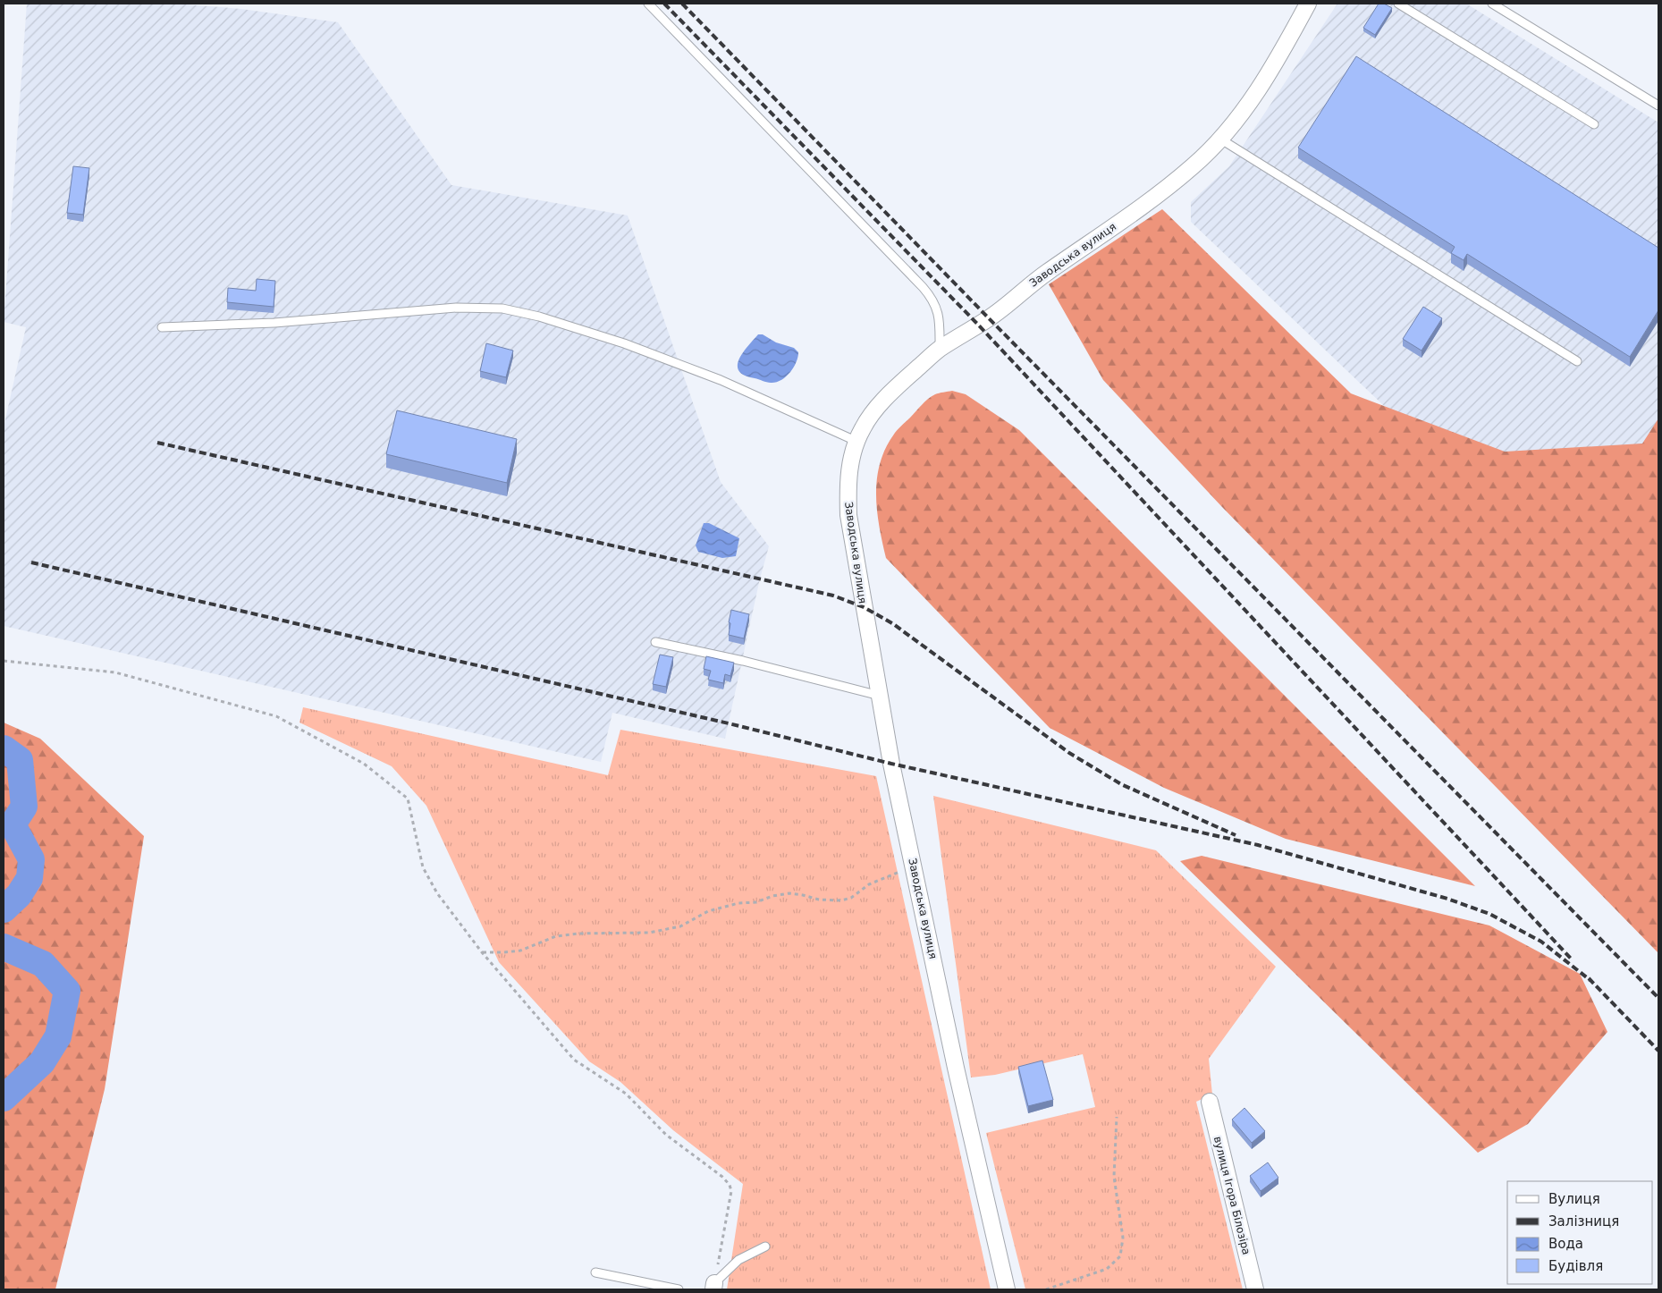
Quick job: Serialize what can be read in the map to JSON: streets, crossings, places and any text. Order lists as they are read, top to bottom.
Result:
{
  "streets": {
    "street": ["Заводська вулиця", "вулиця Ігора Білозіра"]
  },
  "legend": [
    "Вулиця",
    "Залізниця",
    "Вода",
    "Будівля"
  ]
}
